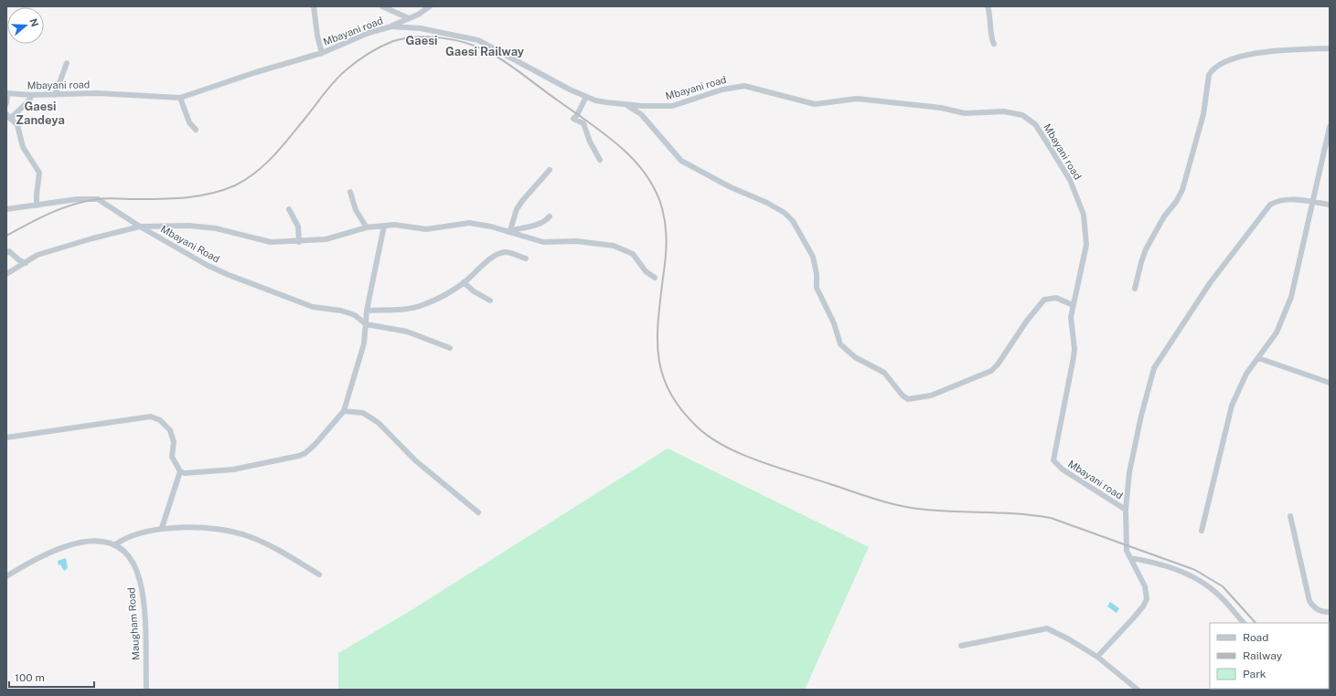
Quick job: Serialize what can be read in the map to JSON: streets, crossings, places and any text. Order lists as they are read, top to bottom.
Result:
{
  "streets": {
    "street": ["Mbayani road", "Mbayani Road", "Maugham Road"]
  },
  "districts": ["Gaesi", "Gaesi Railway", "Gaesi Zandeya"],
  "legend": ["Road", "Railway", "Park"],
  "scale_bar": "100 m",
  "north": "right"
}
